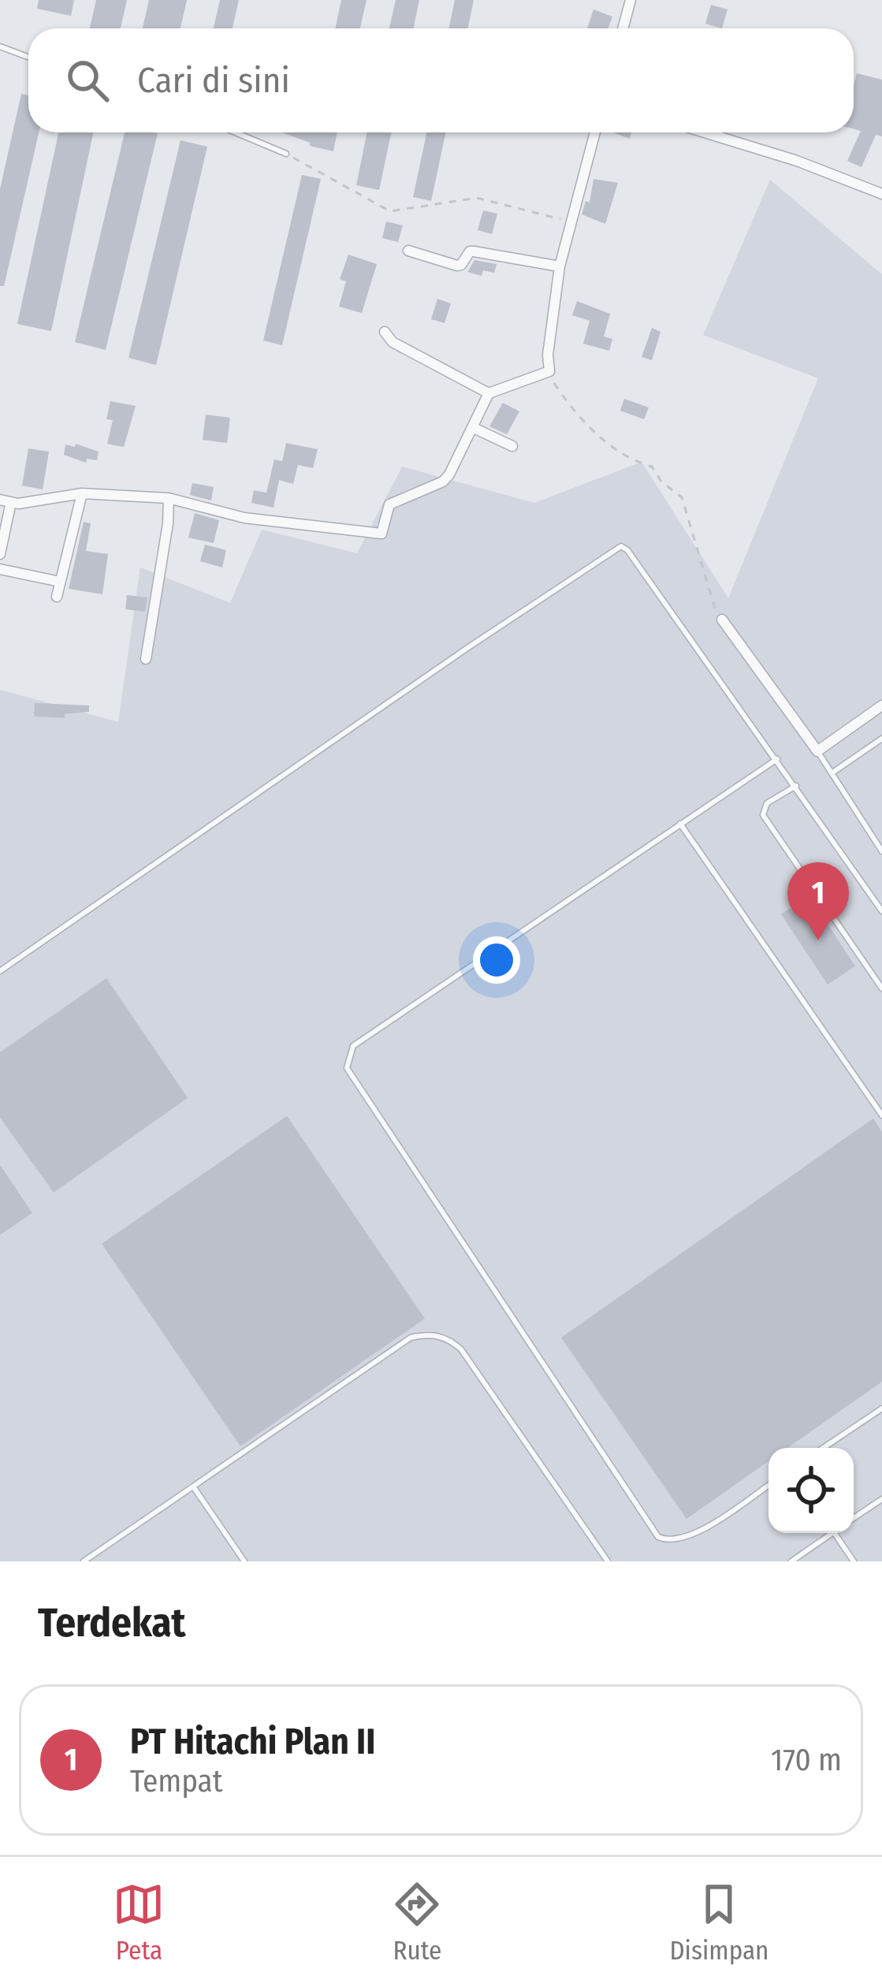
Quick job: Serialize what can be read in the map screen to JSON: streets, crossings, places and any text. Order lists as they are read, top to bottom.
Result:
{
  "page": {
    "search": "Cari di sini",
    "pins": "1",
    "heading": "Terdekat",
    "list": [
      {
        "mark": "1",
        "name": "PT Hitachi Plan II",
        "note": "Tempat",
        "value": "170 m"
      }
    ],
    "nav": ["Peta", "Rute", "Disimpan"]
  }
}
